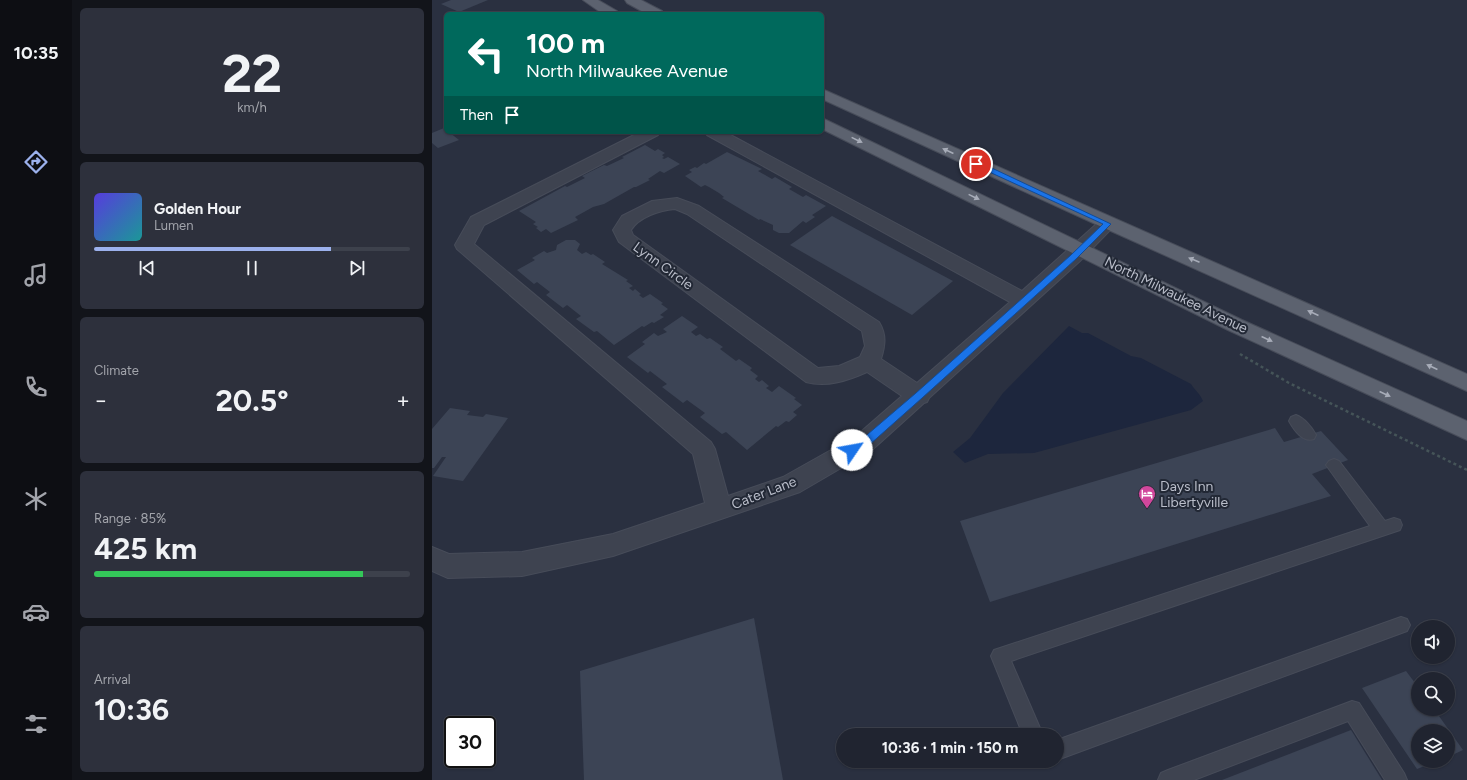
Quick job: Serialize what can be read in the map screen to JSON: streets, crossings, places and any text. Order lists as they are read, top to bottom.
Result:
{
  "streets": {
    "main road": ["North Milwaukee Avenue"],
    "street": ["Lynn Circle", "Cater Lane"]
  },
  "crossings": [
    ["North Milwaukee Avenue", "Cater Lane"]
  ],
  "places": {
    "hotel": ["Days Inn Libertyville"]
  },
  "page": {
    "tabs": "10:35",
    "tile": [
      ["22", "km/h"],
      "Climate",
      ["Range · 85%", "425 km"],
      ["Arrival", "10:36"]
    ],
    "turn": ["100 m", "North Milwaukee Avenue"],
    "then": "Then",
    "song": ["Golden Hour", "Lumen"],
    "heat": ["−", "20.5°", "+"],
    "limit": "30",
    "trip": "10:36 · 1 min · 150 m"
  }
}
